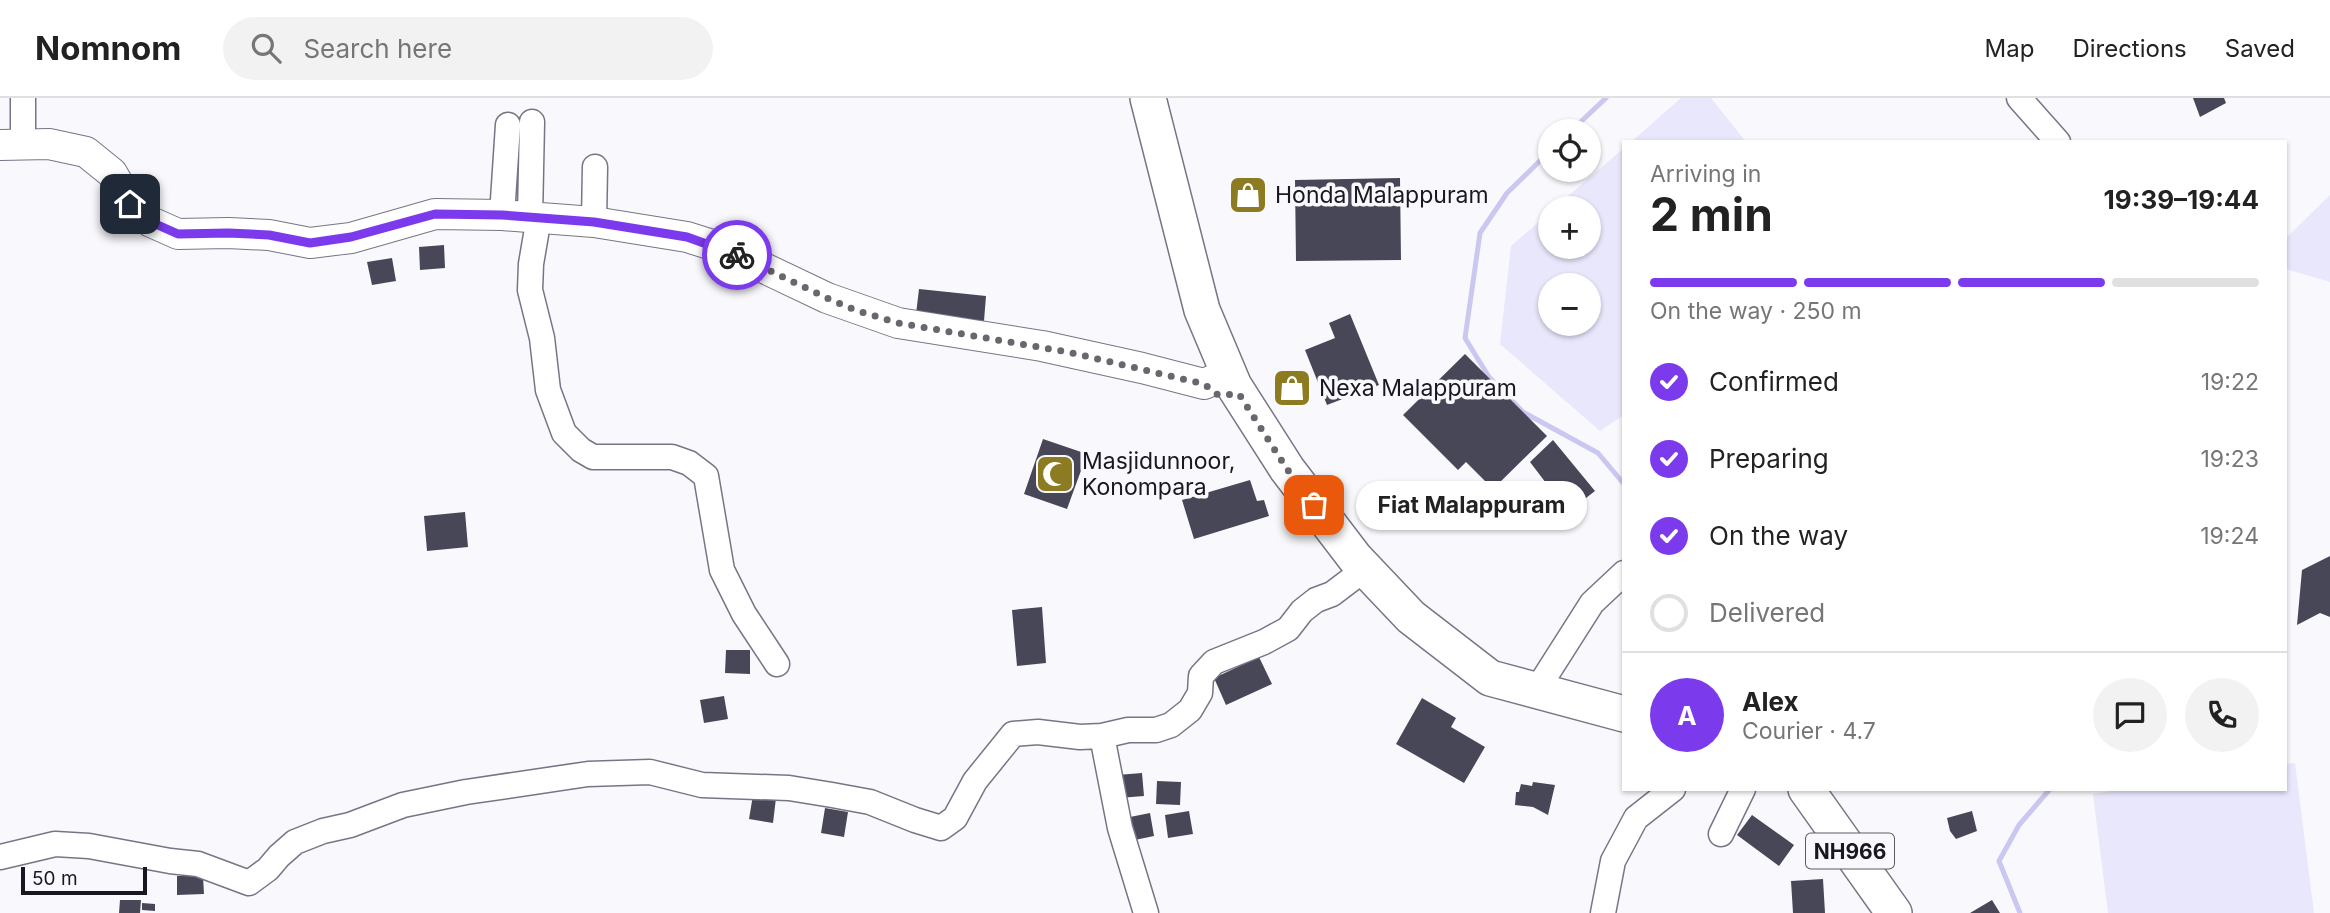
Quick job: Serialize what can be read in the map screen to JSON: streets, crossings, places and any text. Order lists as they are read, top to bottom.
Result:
{
  "streets": {
    "highway": ["NH966"]
  },
  "places": {
    "shop": ["Honda Malappuram", "Nexa Malappuram"],
    "mosque": ["Masjidunnoor, Konompara"],
    "other": ["Fiat Malappuram"]
  },
  "scale_bar": "50 m",
  "page": {
    "header": "Nomnom",
    "search": "Search here",
    "nav": ["Map", "Directions", "Saved"],
    "map_buttons": ["+", "−"],
    "heading": ["2 min", "Arriving in", "19:39–19:44"],
    "panel": ["Alex", "Courier · 4.7"],
    "bar": "On the way · 250 m",
    "list": [
      ["Confirmed", "19:22"],
      ["Preparing", "19:23"],
      ["On the way", "19:24"],
      "Delivered"
    ],
    "bubble": "Fiat Malappuram",
    "round": "A",
    "scale": "50 m"
  }
}
